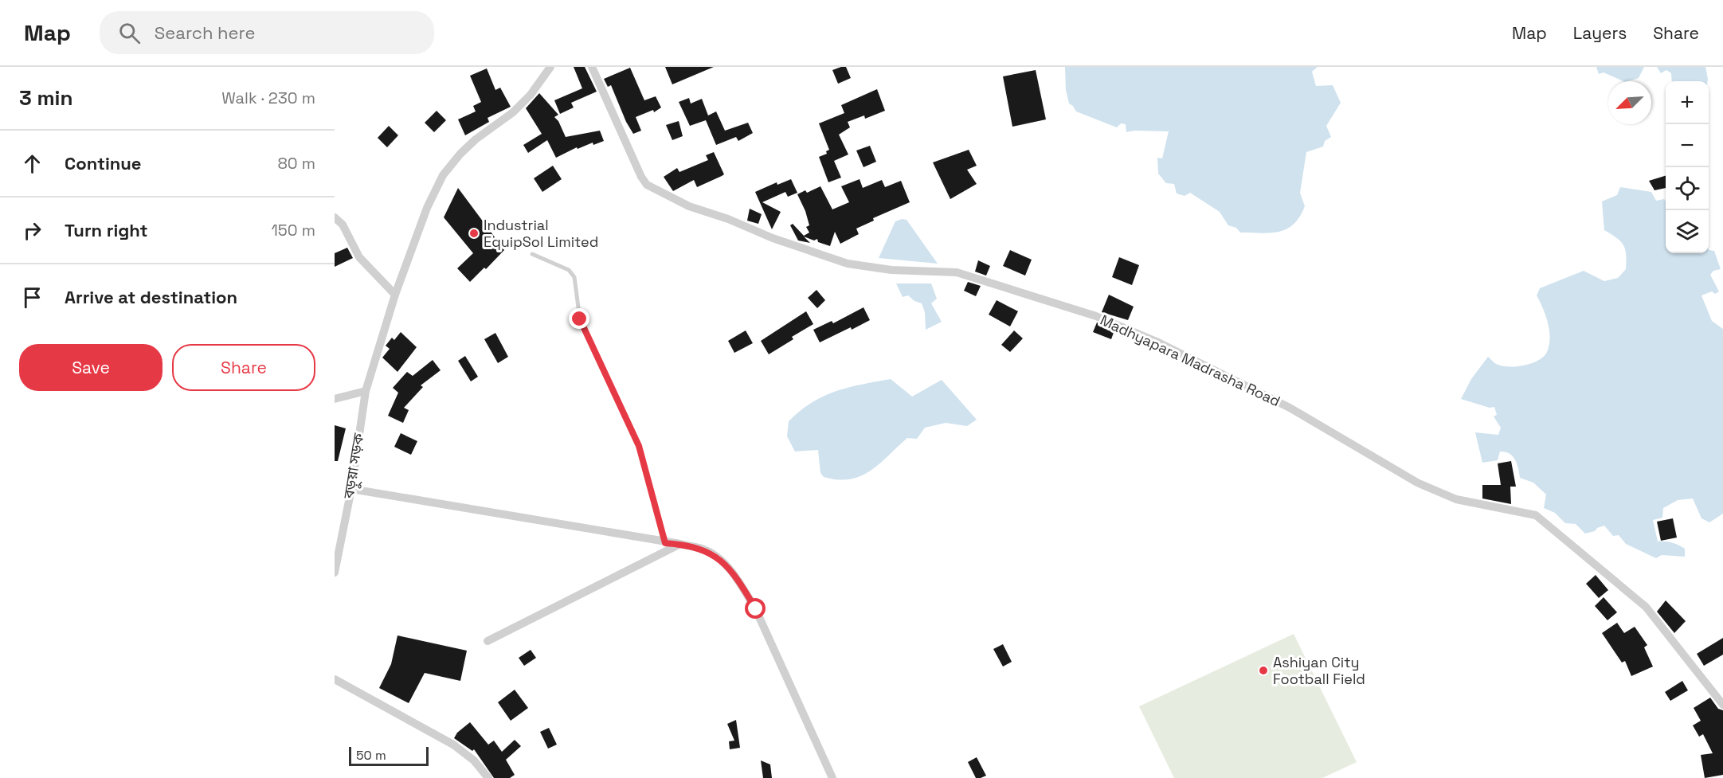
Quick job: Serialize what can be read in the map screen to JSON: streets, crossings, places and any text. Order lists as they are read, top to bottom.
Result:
{
  "streets": {
    "street": ["Madhyapara Madrasha Road", "বড়ুয়া সড়ক"]
  },
  "places": ["Industrial EquipSol Limited", "Ashiyan City Football Field"],
  "scale_bar": "50 m",
  "north": "bottom left",
  "page": {
    "header": "Map",
    "search": "Search here",
    "nav": ["Map", "Layers", "Share"],
    "heading": ["3 min", "Walk · 230 m"],
    "map_buttons": ["+", "−"],
    "list": [
      ["Continue", "80 m"],
      ["Turn right", "150 m"],
      "Arrive at destination"
    ],
    "buttons": ["Save", "Share"],
    "scale": "50 m"
  }
}
